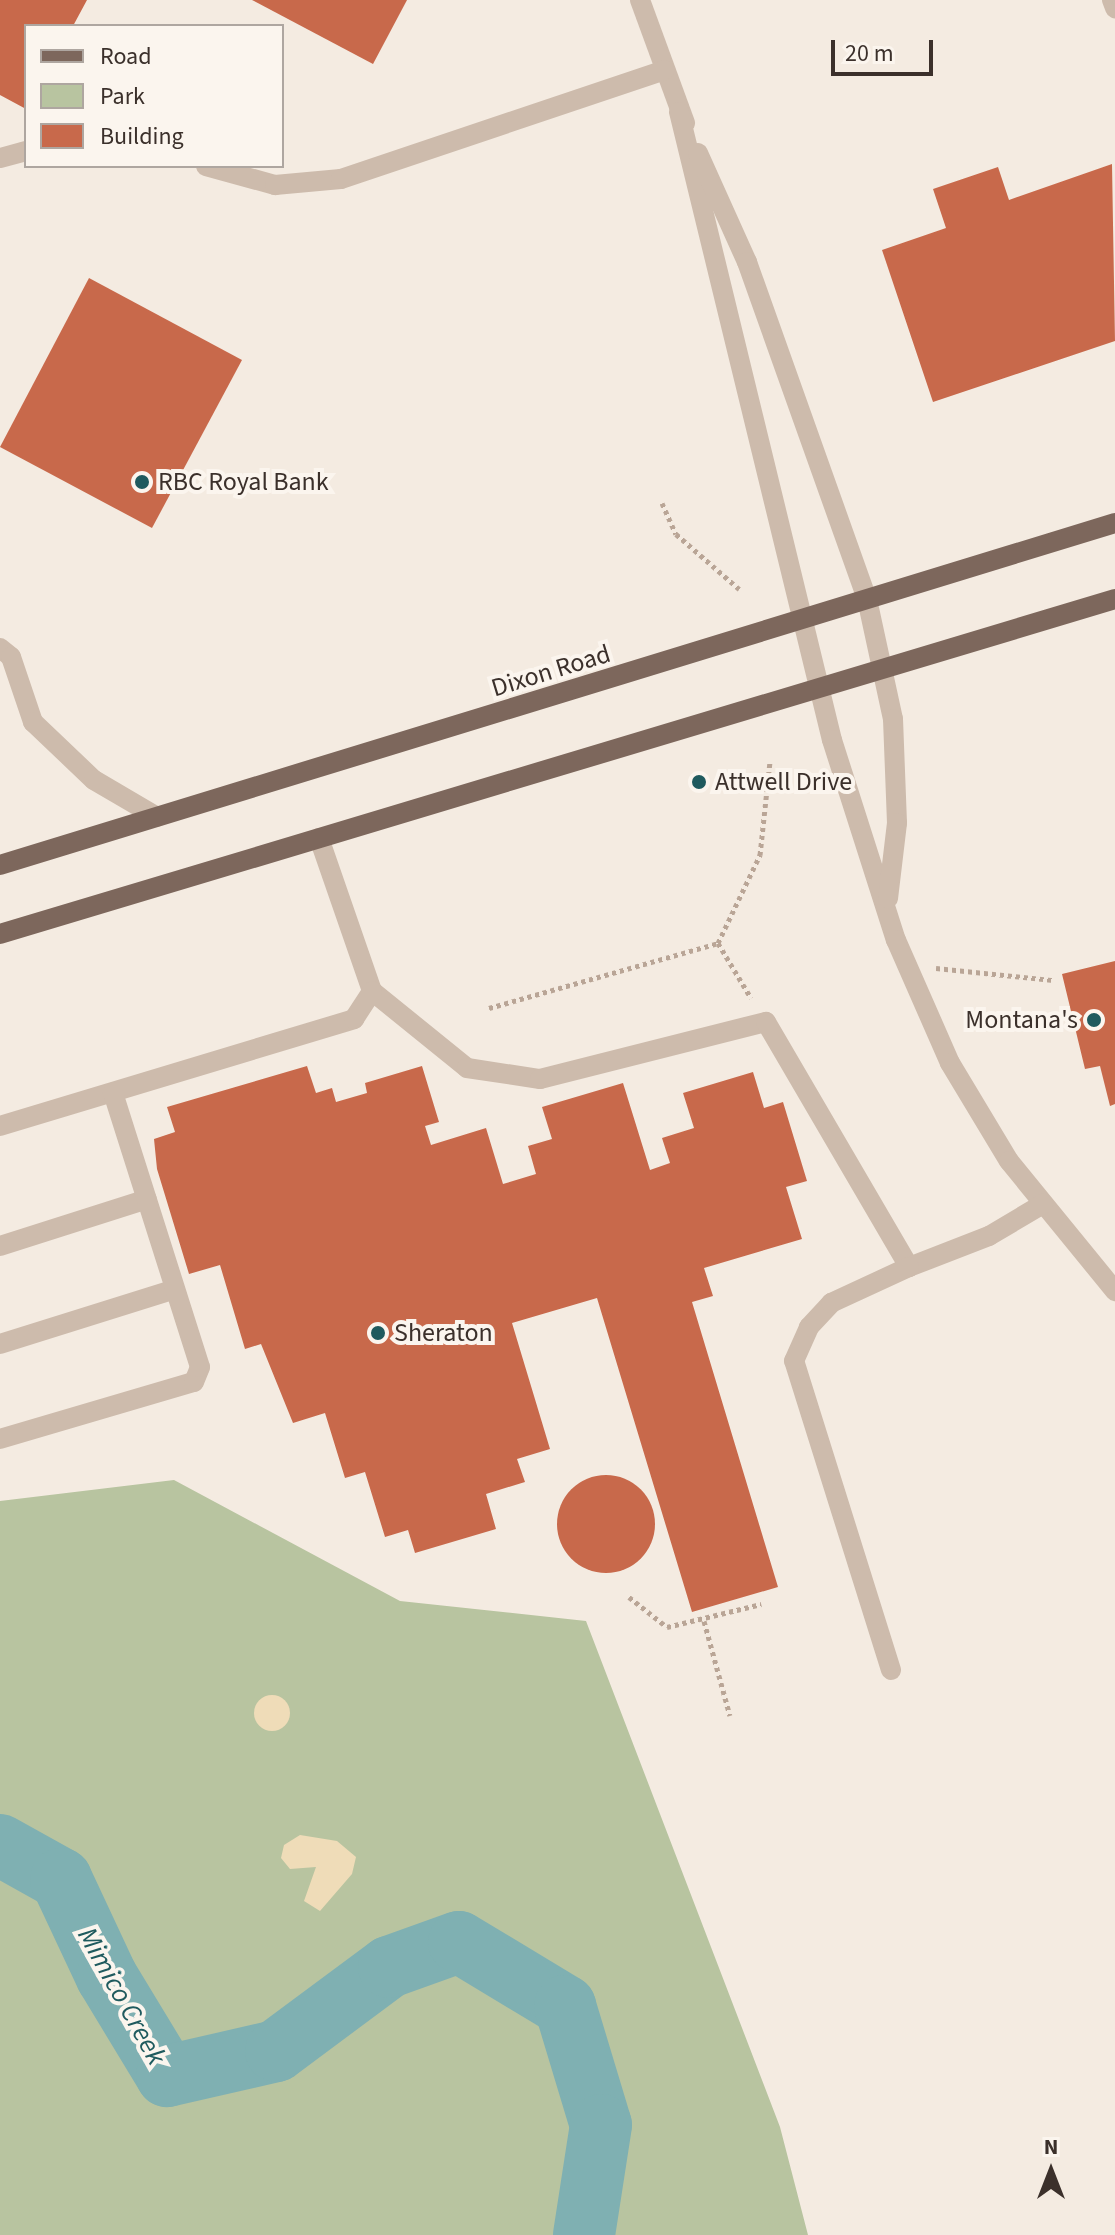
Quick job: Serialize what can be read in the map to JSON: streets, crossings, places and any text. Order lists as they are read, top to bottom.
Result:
{
  "streets": {
    "main road": ["Dixon Road"]
  },
  "water": ["Mimico Creek"],
  "places": [
    "RBC Royal Bank",
    "Attwell Drive",
    "Montana's",
    "Sheraton"
  ],
  "legend": ["Road", "Park", "Building"],
  "scale_bar": "20 m",
  "north": "top"
}
